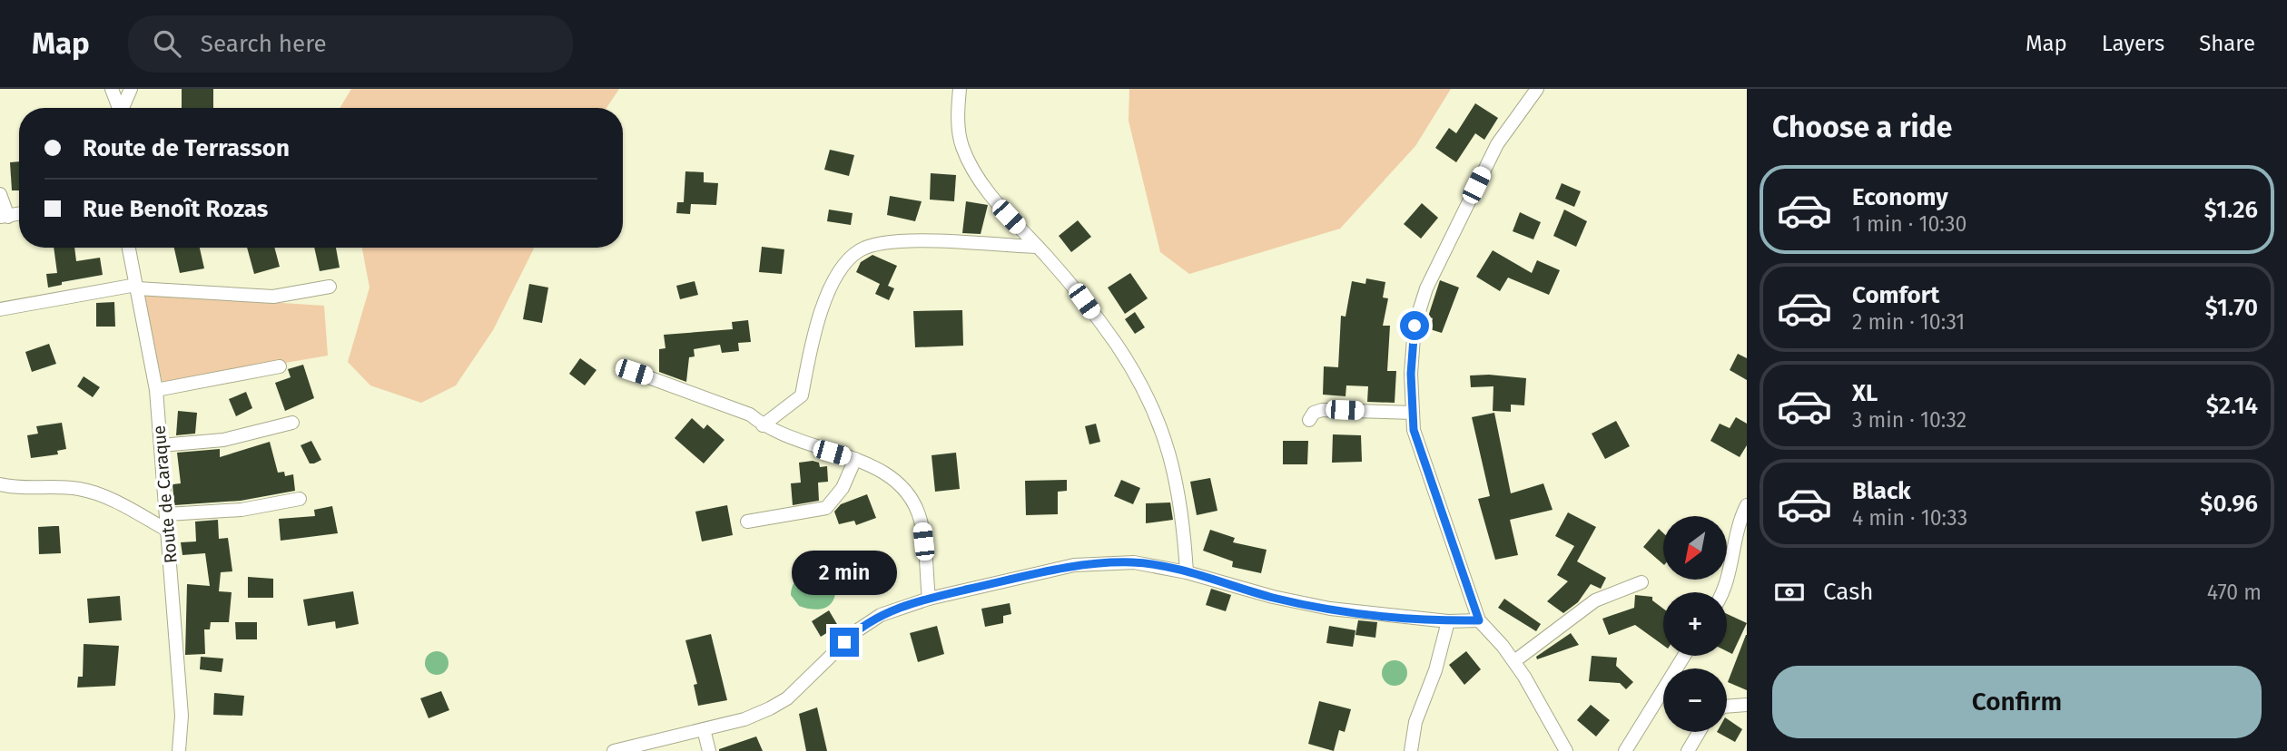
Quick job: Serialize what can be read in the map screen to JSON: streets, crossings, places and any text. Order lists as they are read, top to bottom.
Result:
{
  "streets": {
    "street": ["Route de Caraque"]
  },
  "north": "bottom left",
  "page": {
    "header": "Map",
    "search": "Search here",
    "nav": ["Map", "Layers", "Share"],
    "heading": "Choose a ride",
    "banner": ["Route de Terrasson", "Rue Benoît Rozas"],
    "list": [
      {
        "name": "Economy",
        "note": "1 min · 10:30",
        "value": "$1.26"
      },
      {
        "name": "Comfort",
        "note": "2 min · 10:31",
        "value": "$1.70"
      },
      {
        "name": "XL",
        "note": "3 min · 10:32",
        "value": "$2.14"
      },
      {
        "name": "Black",
        "note": "4 min · 10:33",
        "value": "$0.96"
      }
    ],
    "map_buttons": ["+", "−"],
    "bubble": "2 min",
    "pay": ["Cash", "470 m"],
    "buttons": "Confirm"
  }
}
